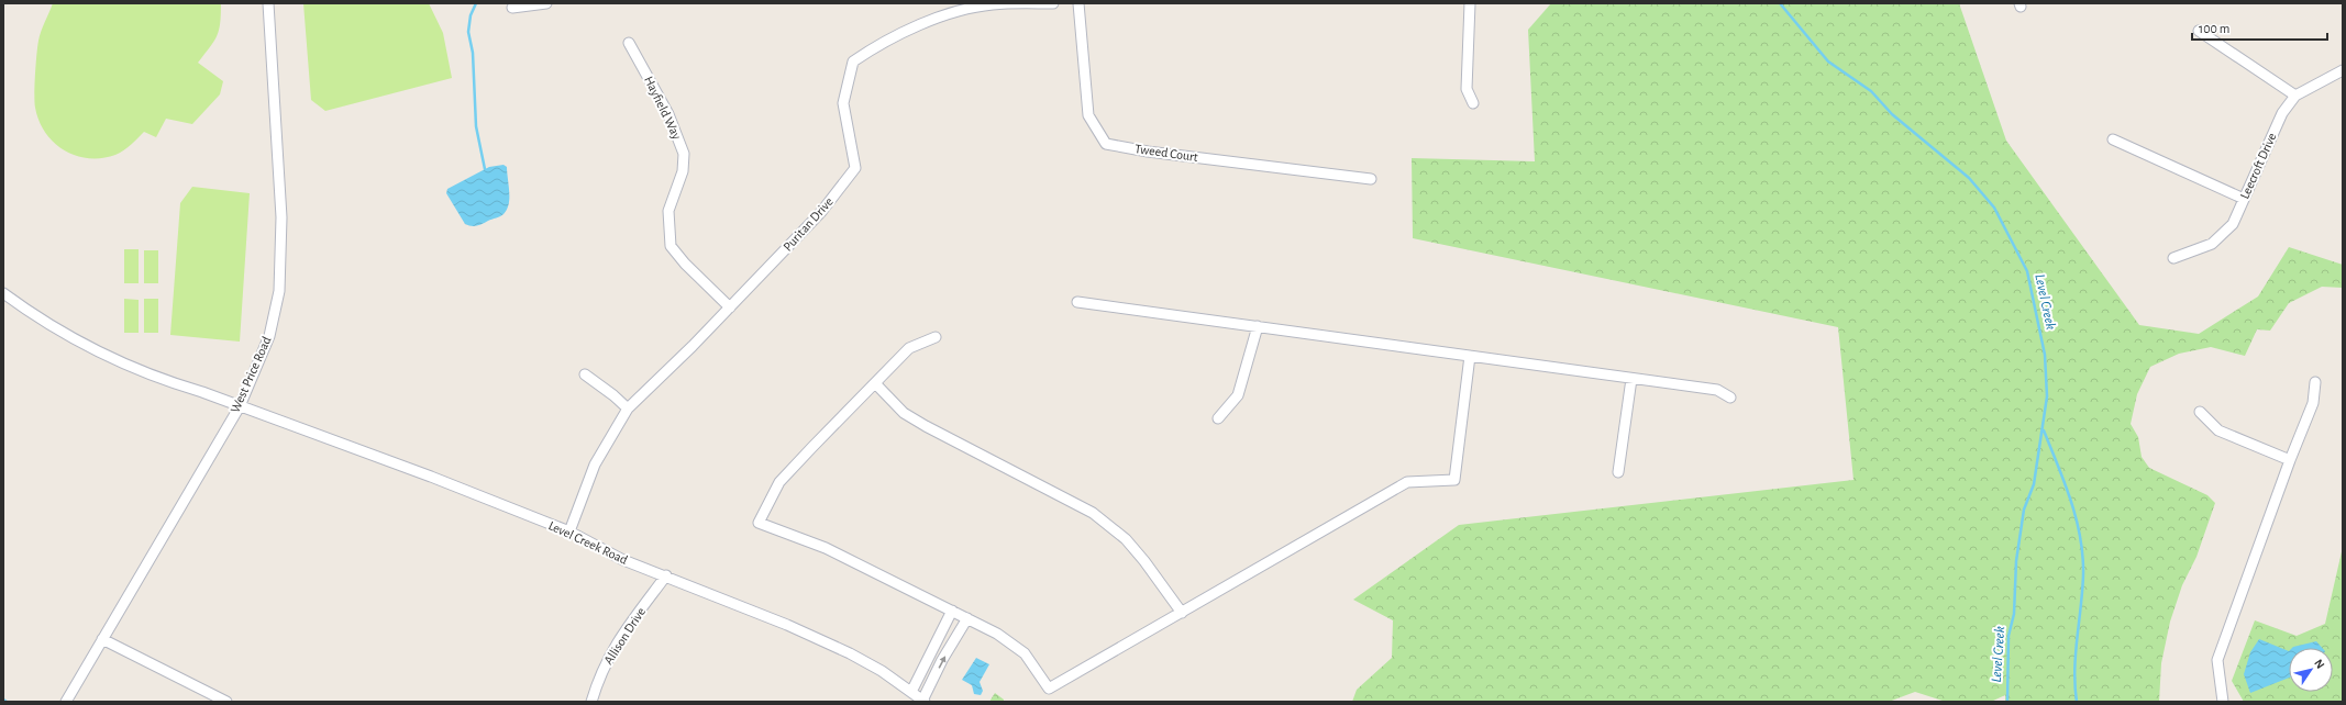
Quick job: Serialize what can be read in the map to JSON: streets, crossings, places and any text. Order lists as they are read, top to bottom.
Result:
{
  "streets": {
    "street": [
      "Hayfield Way",
      "Tweed Court",
      "Leecroft Drive",
      "Puritan Drive",
      "West Price Road",
      "Level Creek Road",
      "Allison Drive"
    ]
  },
  "crossings": [
    ["Hayfield Way", "Puritan Drive"],
    ["Puritan Drive", "Level Creek Road"],
    ["West Price Road", "Level Creek Road"],
    ["Level Creek Road", "Allison Drive"]
  ],
  "water": ["Level Creek"],
  "scale_bar": "100 m",
  "north": "top right"
}
